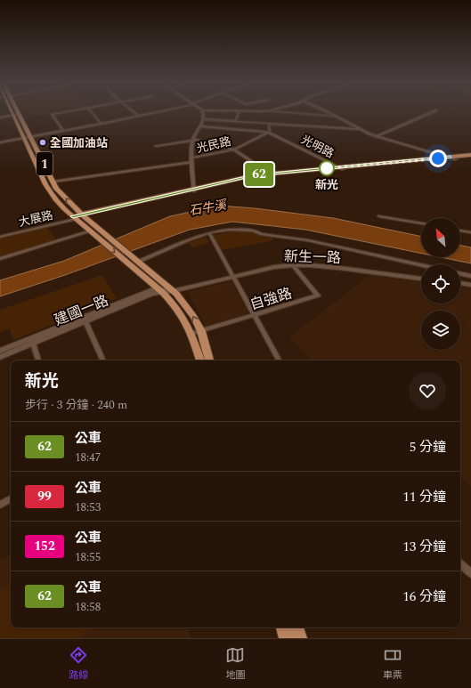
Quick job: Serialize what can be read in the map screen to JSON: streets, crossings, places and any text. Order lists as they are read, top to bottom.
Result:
{
  "streets": {
    "main road": ["1"],
    "street": [
      "光民路",
      "光明路",
      "大展路",
      "新生一路",
      "自強路",
      "建國一路"
    ]
  },
  "crossings": [
    ["光民路", "光明路"],
    ["光民路", "1"],
    ["1", "大展路"],
    ["1", "新生一路"],
    ["1", "自強路"],
    ["1", "建國一路"],
    ["新生一路", "自強路"],
    ["新生一路", "建國一路"]
  ],
  "water": ["石牛溪"],
  "places": ["全國加油站", "新光"],
  "lines": ["bus line 62"],
  "north": "top left",
  "page": {
    "on_map": "62",
    "heading": ["新光", "步行 · 3 分鐘 · 240 m"],
    "list": [
      {
        "mark": "62",
        "name": "公車",
        "note": "18:47",
        "value": "5 分鐘"
      },
      {
        "mark": "99",
        "name": "公車",
        "note": "18:53",
        "value": "11 分鐘"
      },
      {
        "mark": "152",
        "name": "公車",
        "note": "18:55",
        "value": "13 分鐘"
      },
      {
        "mark": "62",
        "name": "公車",
        "note": "18:58",
        "value": "16 分鐘"
      }
    ],
    "tabs": ["路線", "地圖", "車票"]
  }
}
